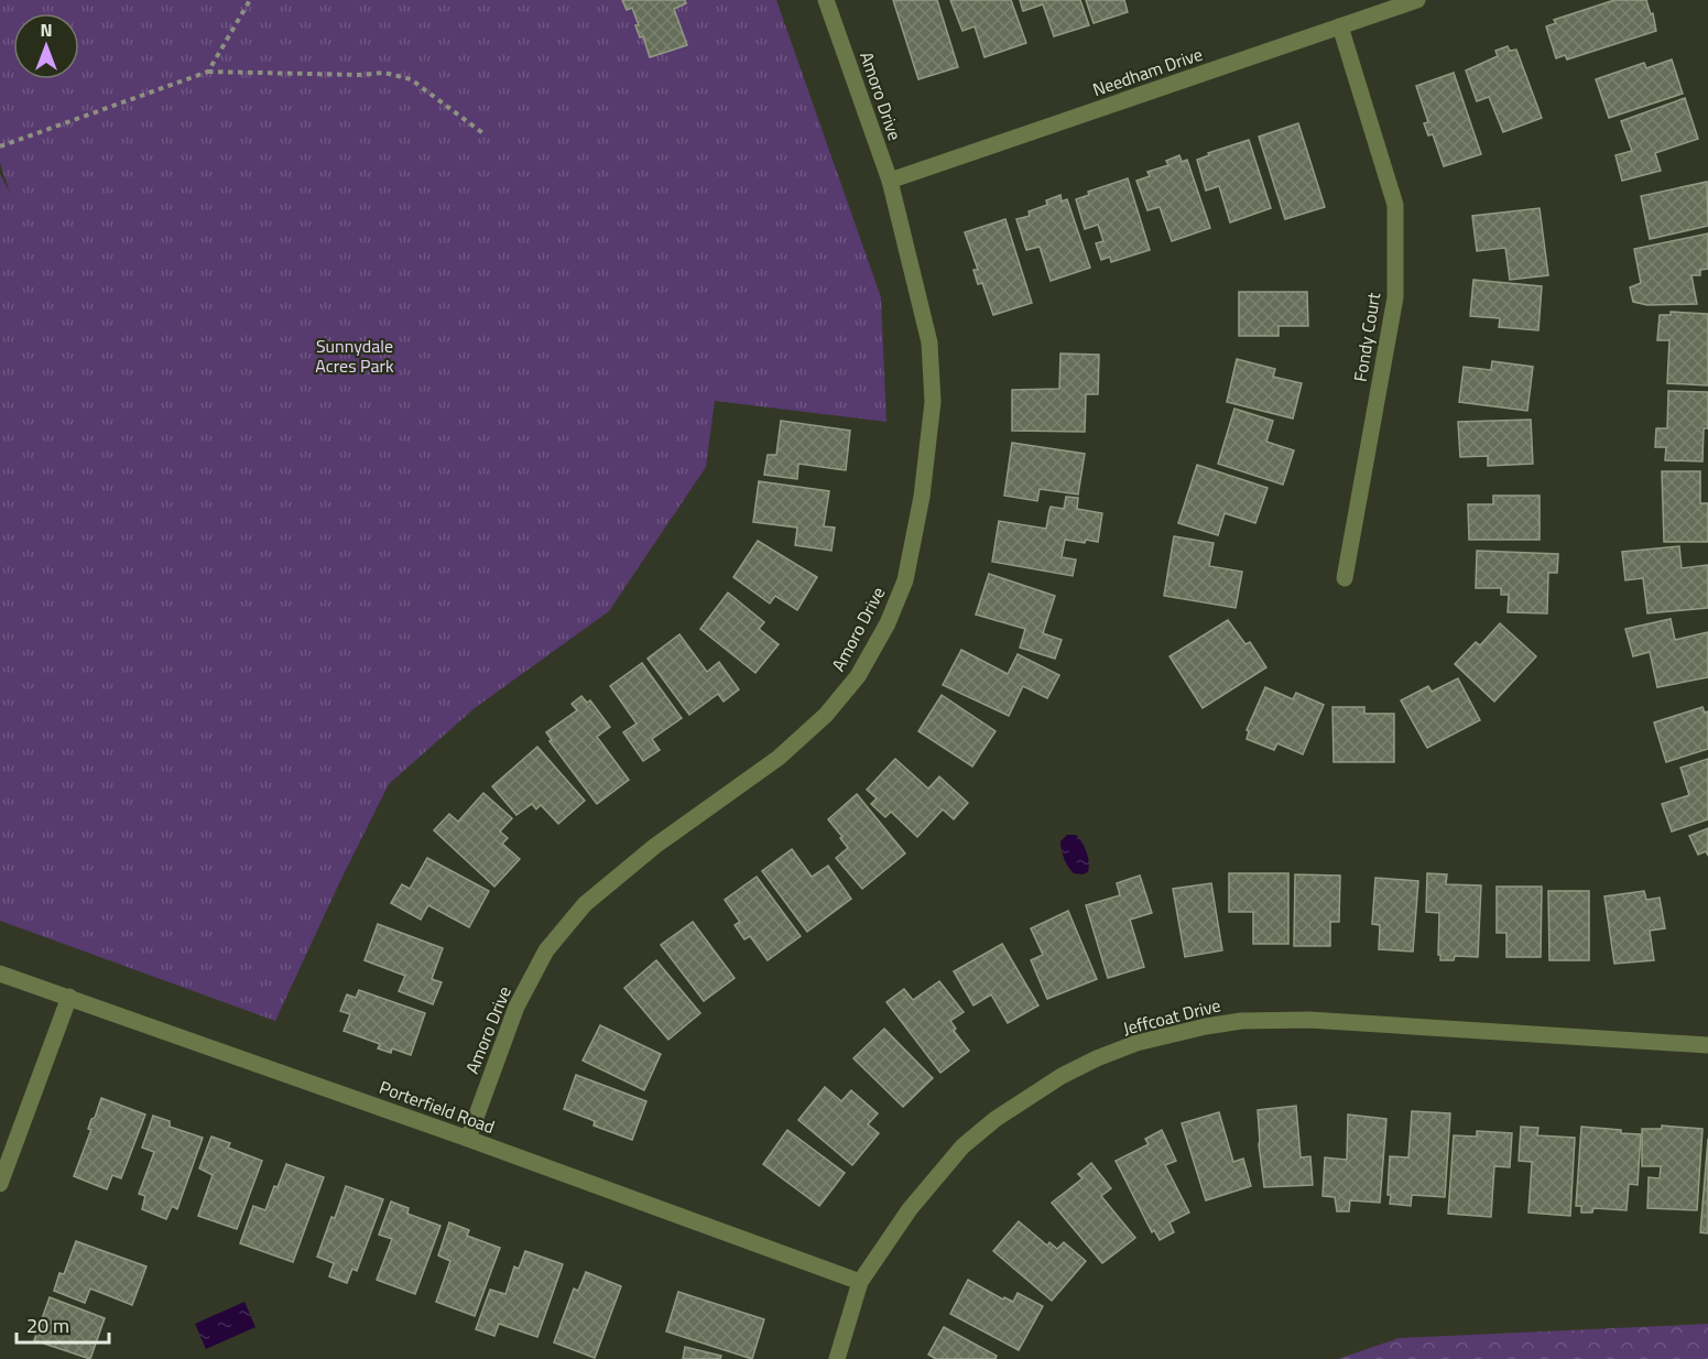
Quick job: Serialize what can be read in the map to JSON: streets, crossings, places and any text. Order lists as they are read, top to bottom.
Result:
{
  "streets": {
    "street": [
      "Needham Drive",
      "Amoro Drive",
      "Fondy Court",
      "Jeffcoat Drive",
      "Porterfield Road"
    ]
  },
  "crossings": [
    ["Needham Drive", "Amoro Drive"],
    ["Needham Drive", "Fondy Court"],
    ["Amoro Drive", "Porterfield Road"],
    ["Jeffcoat Drive", "Porterfield Road"]
  ],
  "parks": ["Sunnydale Acres Park"],
  "scale_bar": "20 m",
  "north": "top"
}
